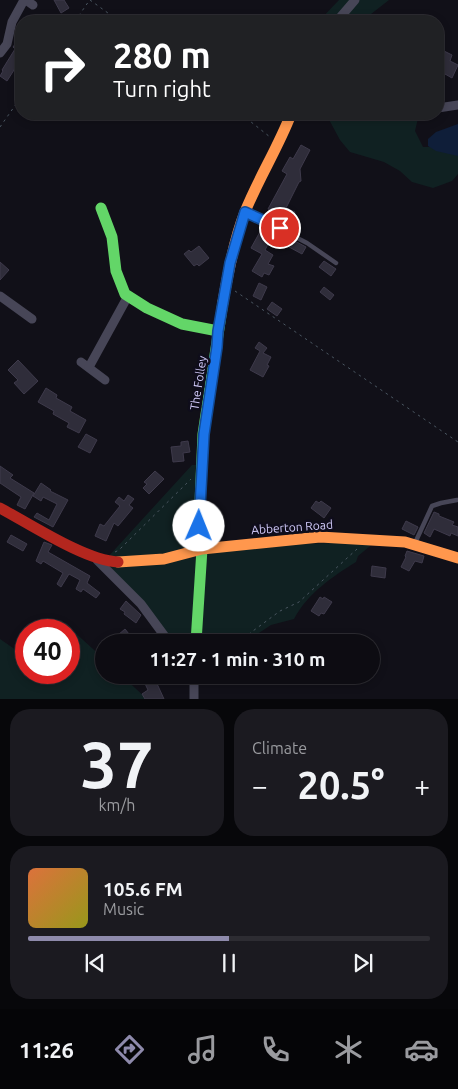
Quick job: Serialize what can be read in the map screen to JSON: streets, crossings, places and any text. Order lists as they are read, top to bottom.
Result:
{
  "streets": {
    "street": ["The Folley", "Abberton Road"]
  },
  "crossings": [
    ["The Folley", "Abberton Road"]
  ],
  "page": {
    "turn": ["280 m", "Turn right"],
    "limit": "40",
    "trip": "11:27 · 1 min · 310 m",
    "tile": [
      ["37", "km/h"],
      "Climate"
    ],
    "heat": ["−", "20.5°", "+"],
    "song": ["105.6 FM", "Music"],
    "tabs": "11:26"
  }
}
